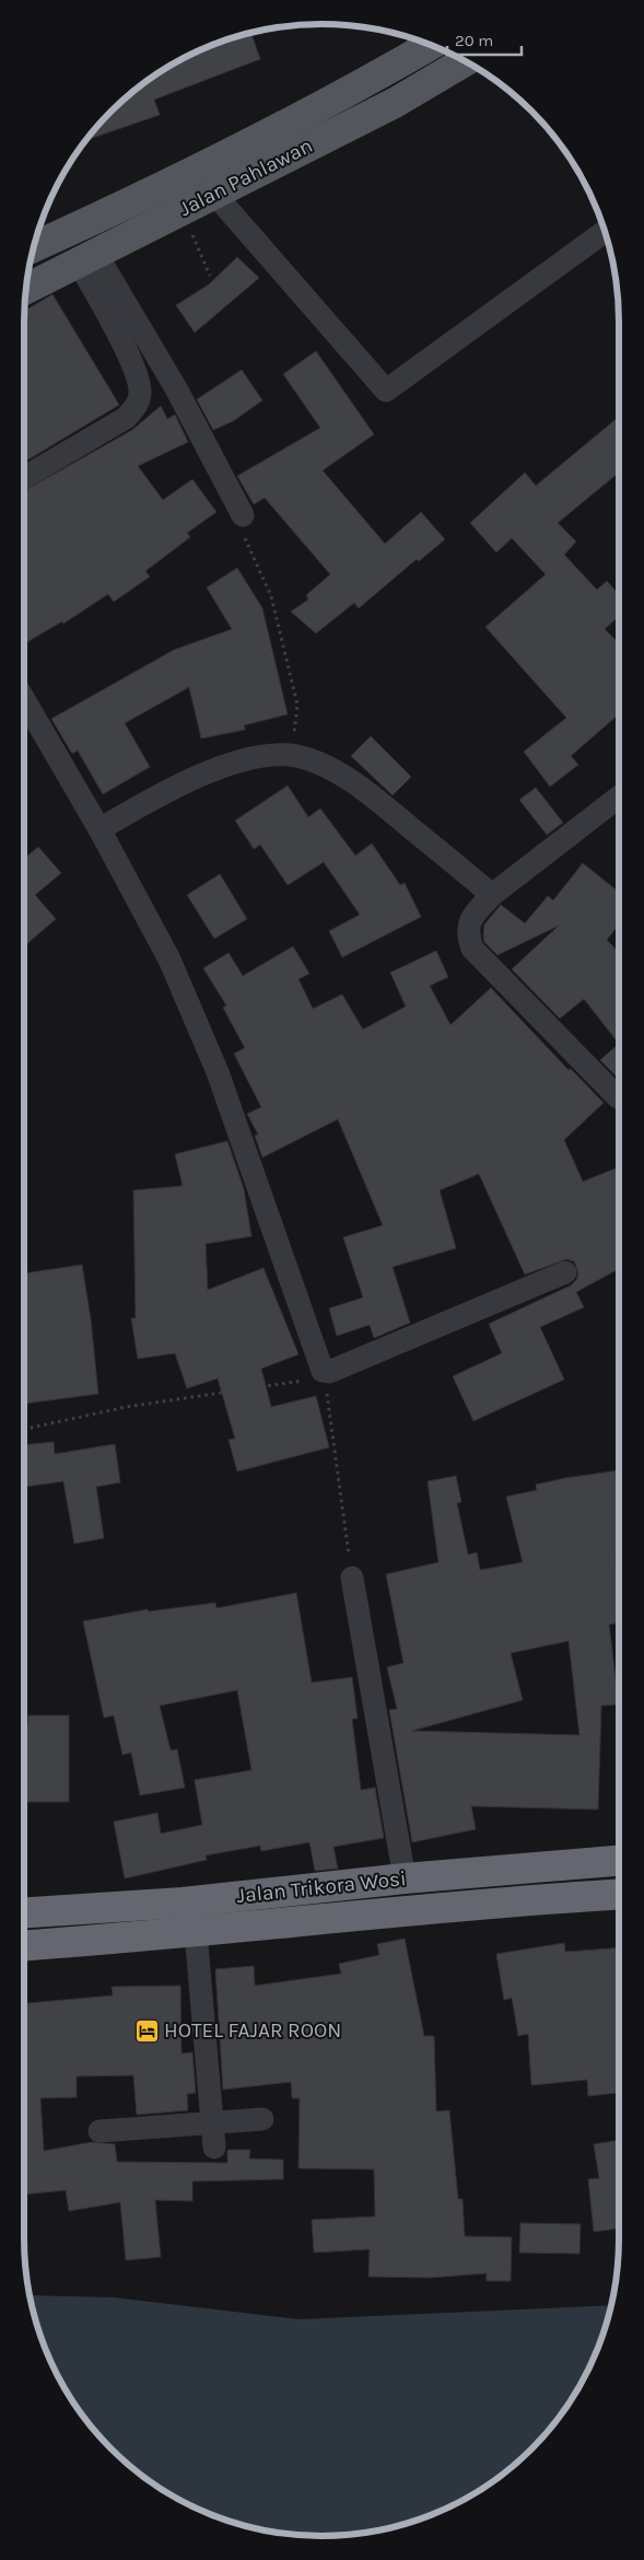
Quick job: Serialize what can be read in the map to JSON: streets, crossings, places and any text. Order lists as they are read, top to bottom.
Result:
{
  "streets": {
    "highway": ["Jalan Trikora Wosi"],
    "main road": ["Jalan Pahlawan"]
  },
  "places": {
    "hotel": ["HOTEL FAJAR ROON"]
  },
  "scale_bar": "20 m"
}
